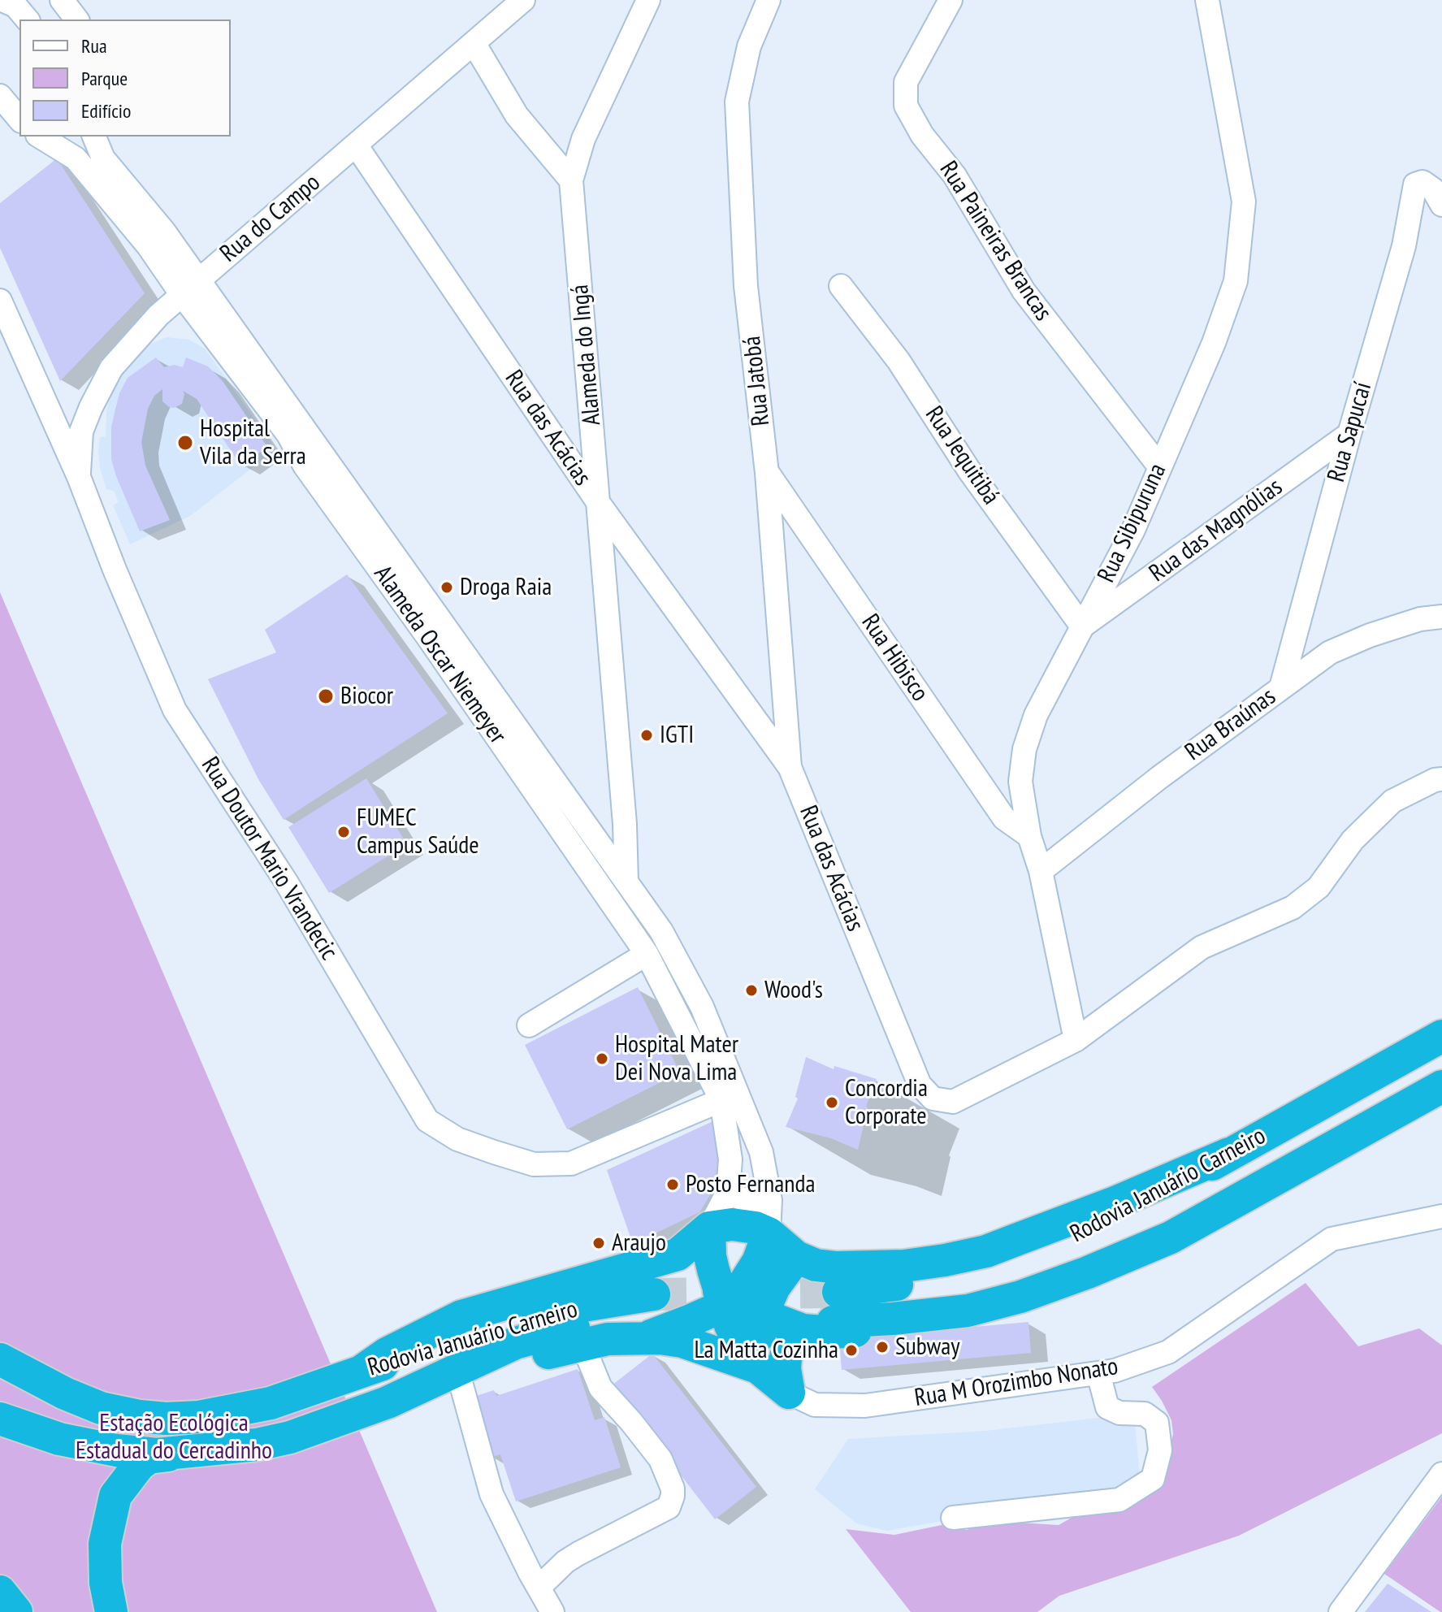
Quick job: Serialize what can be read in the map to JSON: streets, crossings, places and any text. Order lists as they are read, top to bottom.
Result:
{
  "streets": {
    "highway": ["Rodovia Januário Carneiro"],
    "street": [
      "Rua do Campo",
      "Rua Paineiras Brancas",
      "Alameda do Ingá",
      "Rua Jatobá",
      "Rua das Acácias",
      "Rua Sapucaí",
      "Rua Jequitibá",
      "Rua Sibipuruna",
      "Rua das Magnólias",
      "Alameda Oscar Niemeyer",
      "Rua Hibisco",
      "Rua Braúnas",
      "Rua Doutor Mario Vrandecic",
      "Rua M Orozimbo Nonato"
    ]
  },
  "crossings": [
    ["Rua do Campo", "Rua das Acácias"],
    ["Rua do Campo", "Alameda Oscar Niemeyer"],
    ["Rua do Campo", "Rua Doutor Mario Vrandecic"],
    ["Rua Paineiras Brancas", "Rua Sibipuruna"],
    ["Alameda do Ingá", "Rua das Acácias"],
    ["Alameda do Ingá", "Alameda Oscar Niemeyer"],
    ["Rua Jatobá", "Rua das Acácias"],
    ["Rua Jatobá", "Rua Hibisco"],
    ["Rua das Acácias", "Rua Sibipuruna"],
    ["Rua Sapucaí", "Rua das Magnólias"],
    ["Rua Sapucaí", "Rua Braúnas"],
    ["Rua Jequitibá", "Rua Sibipuruna"],
    ["Rua Jequitibá", "Rua das Magnólias"],
    ["Rua Sibipuruna", "Rua das Magnólias"],
    ["Rua Sibipuruna", "Rua Hibisco"],
    ["Rua Sibipuruna", "Rua Braúnas"],
    ["Alameda Oscar Niemeyer", "Rua Doutor Mario Vrandecic"]
  ],
  "parks": ["Estação Ecológica Estadual do Cercadinho"],
  "places": [
    "Hospital Vila da Serra",
    "Droga Raia",
    "Biocor",
    "IGTI",
    "FUMEC Campus Saúde",
    "Wood's",
    "Hospital Mater Dei Nova Lima",
    "Concordia Corporate",
    "Posto Fernanda",
    "Araujo",
    "Subway",
    "La Matta Cozinha"
  ],
  "legend": ["Rua", "Parque", "Edifício"]
}
